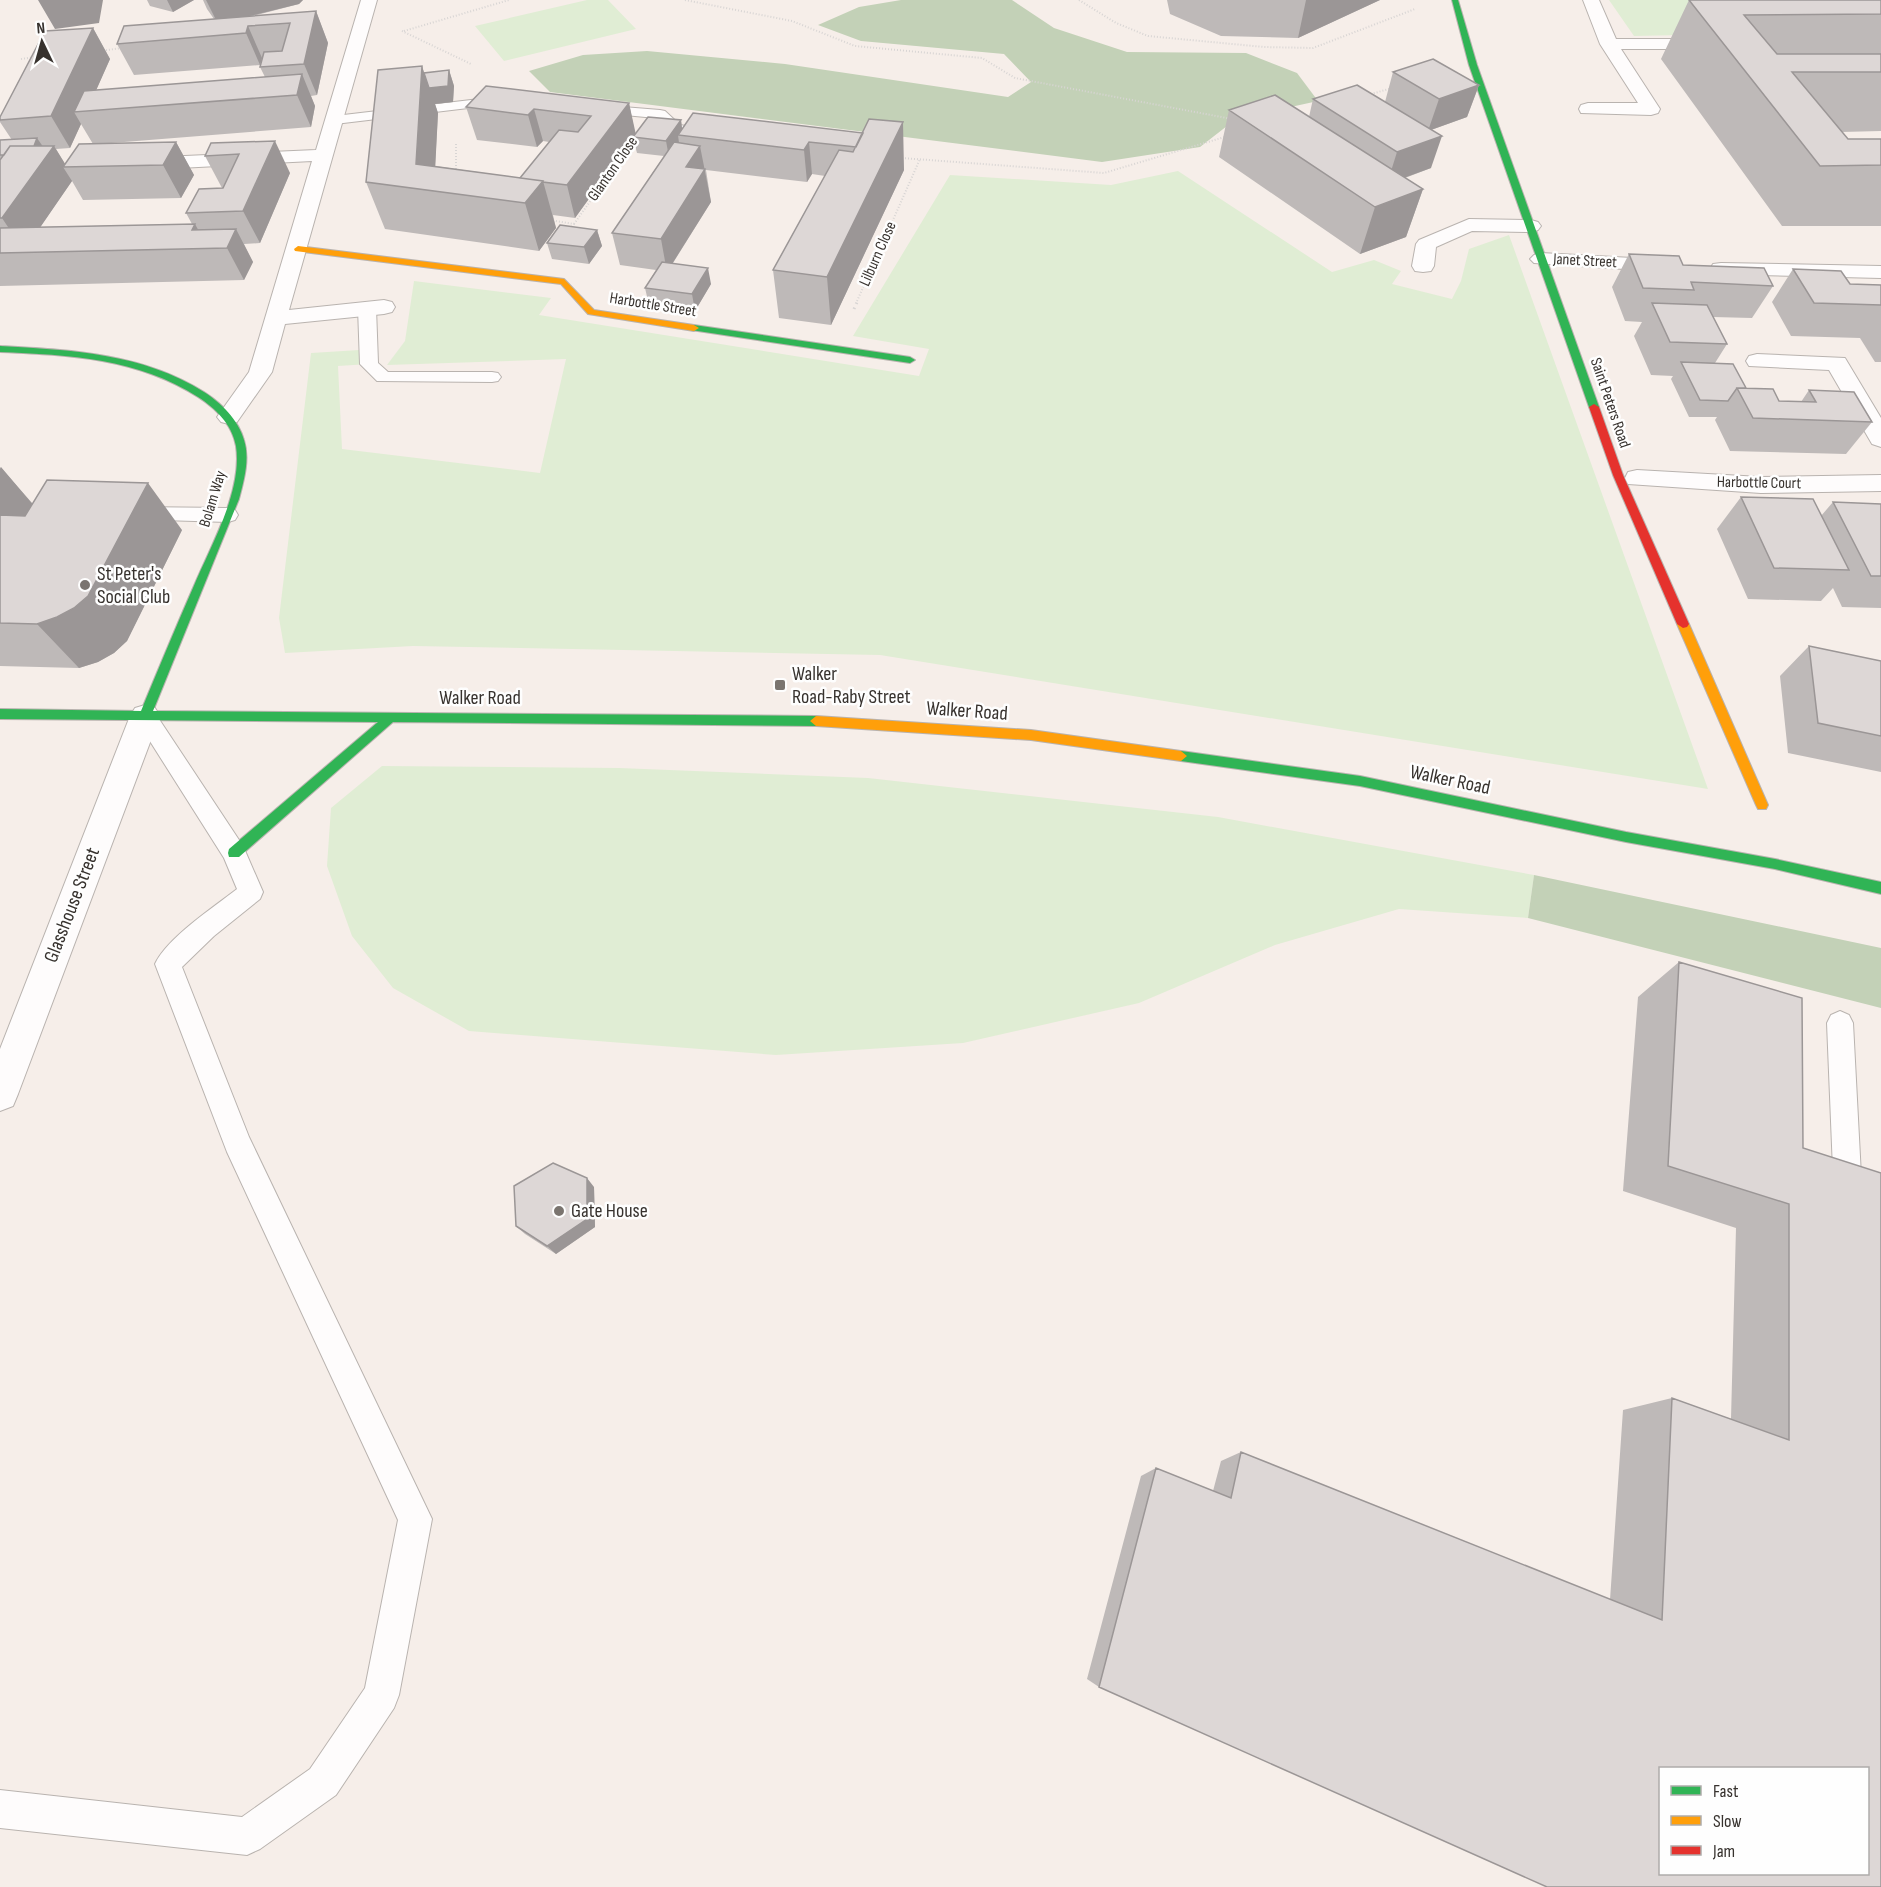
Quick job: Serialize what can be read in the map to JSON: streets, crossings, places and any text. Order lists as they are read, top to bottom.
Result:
{
  "streets": {
    "street": [
      "Janet Street",
      "Harbottle Street",
      "Saint Peters Road",
      "Harbottle Court",
      "Bolam Way",
      "Walker Road",
      "Glasshouse Street"
    ],
    "path": ["Glanton Close", "Lilburn Close"]
  },
  "crossings": [
    ["Glanton Close", "Harbottle Street"],
    ["Lilburn Close", "Harbottle Street"],
    ["Janet Street", "Saint Peters Road"],
    ["Bolam Way", "Walker Road"],
    ["Bolam Way", "Glasshouse Street"],
    ["Walker Road", "Glasshouse Street"]
  ],
  "places": {
    "other": ["St Peter's Social Club", "Gate House"],
    "transit": ["Walker Road-Raby Street"]
  },
  "legend": ["Fast", "Slow", "Jam"],
  "north": "top"
}
